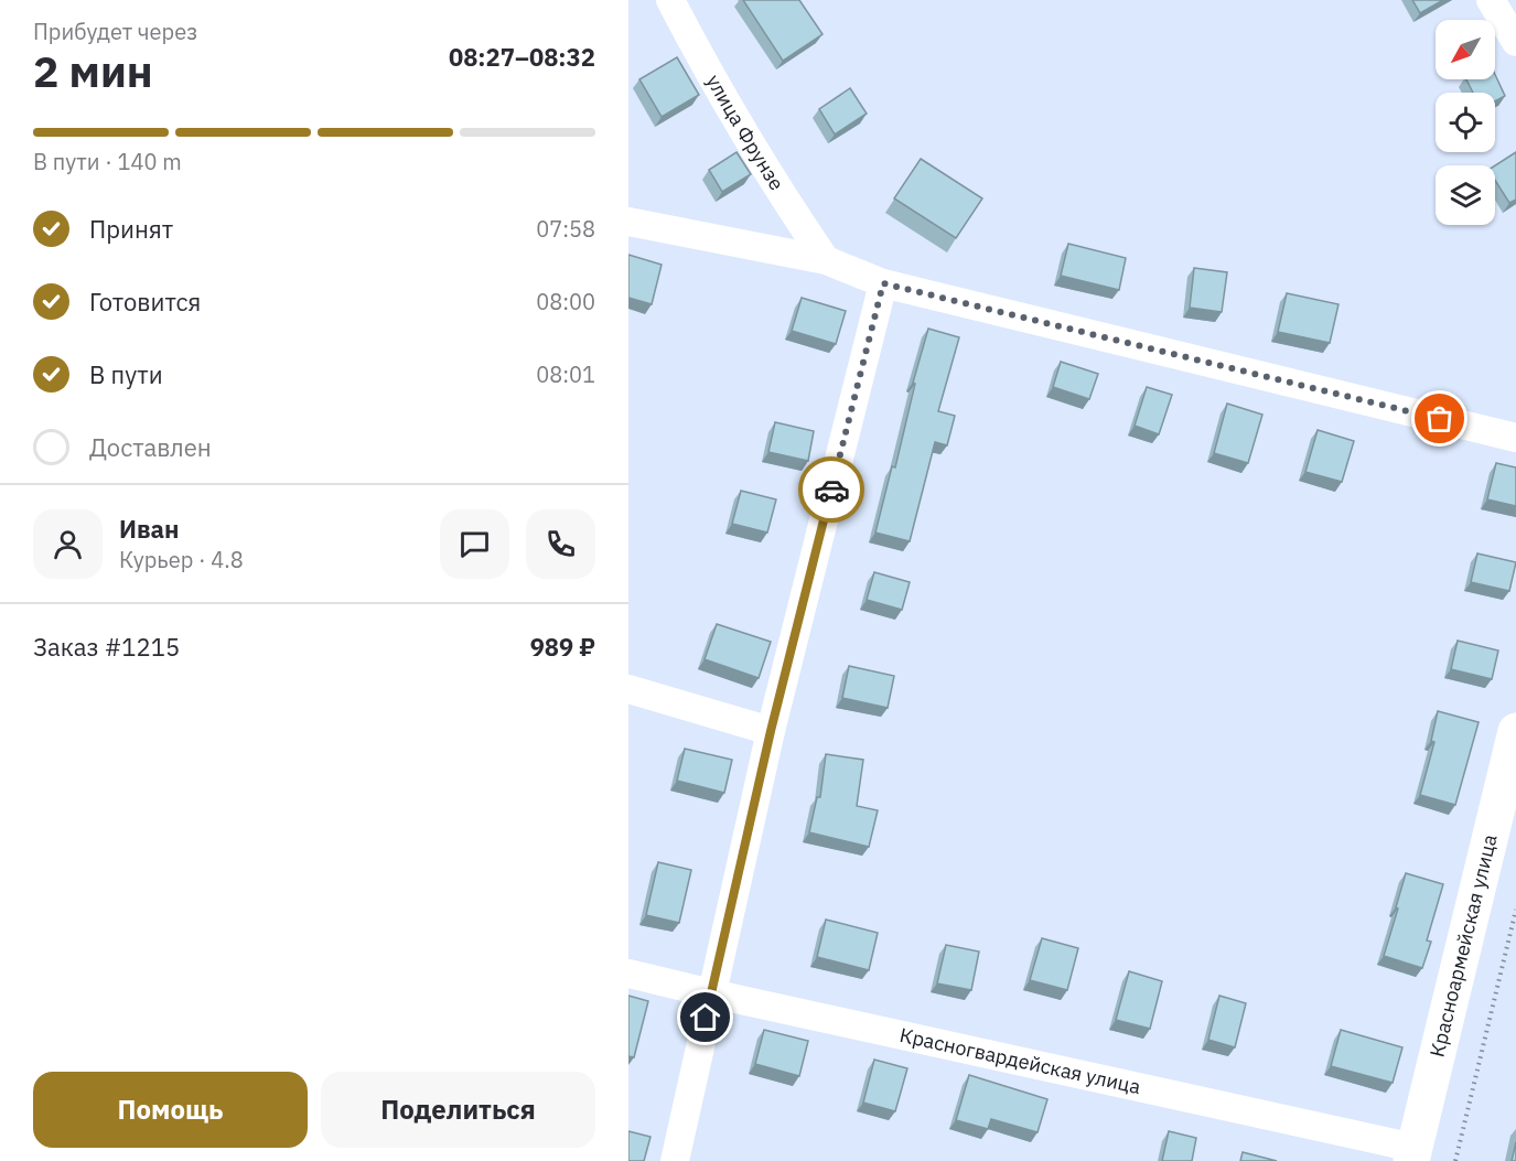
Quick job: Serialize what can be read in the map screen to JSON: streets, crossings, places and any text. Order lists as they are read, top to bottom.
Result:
{
  "streets": {
    "street": ["улица Фрунзе", "Красноармейская улица", "Красногвардейская улица"]
  },
  "crossings": [
    ["Красноармейская улица", "Красногвардейская улица"]
  ],
  "north": "bottom left",
  "page": {
    "heading": ["2 мин", "Прибудет через", "08:27–08:32"],
    "panel": [
      "Иван",
      "Курьер · 4.8",
      "Заказ #1215",
      "989 ₽"
    ],
    "bar": "В пути · 140 m",
    "list": [
      ["Принят", "07:58"],
      ["Готовится", "08:00"],
      ["В пути", "08:01"],
      "Доставлен"
    ],
    "buttons": ["Помощь", "Поделиться"]
  }
}
